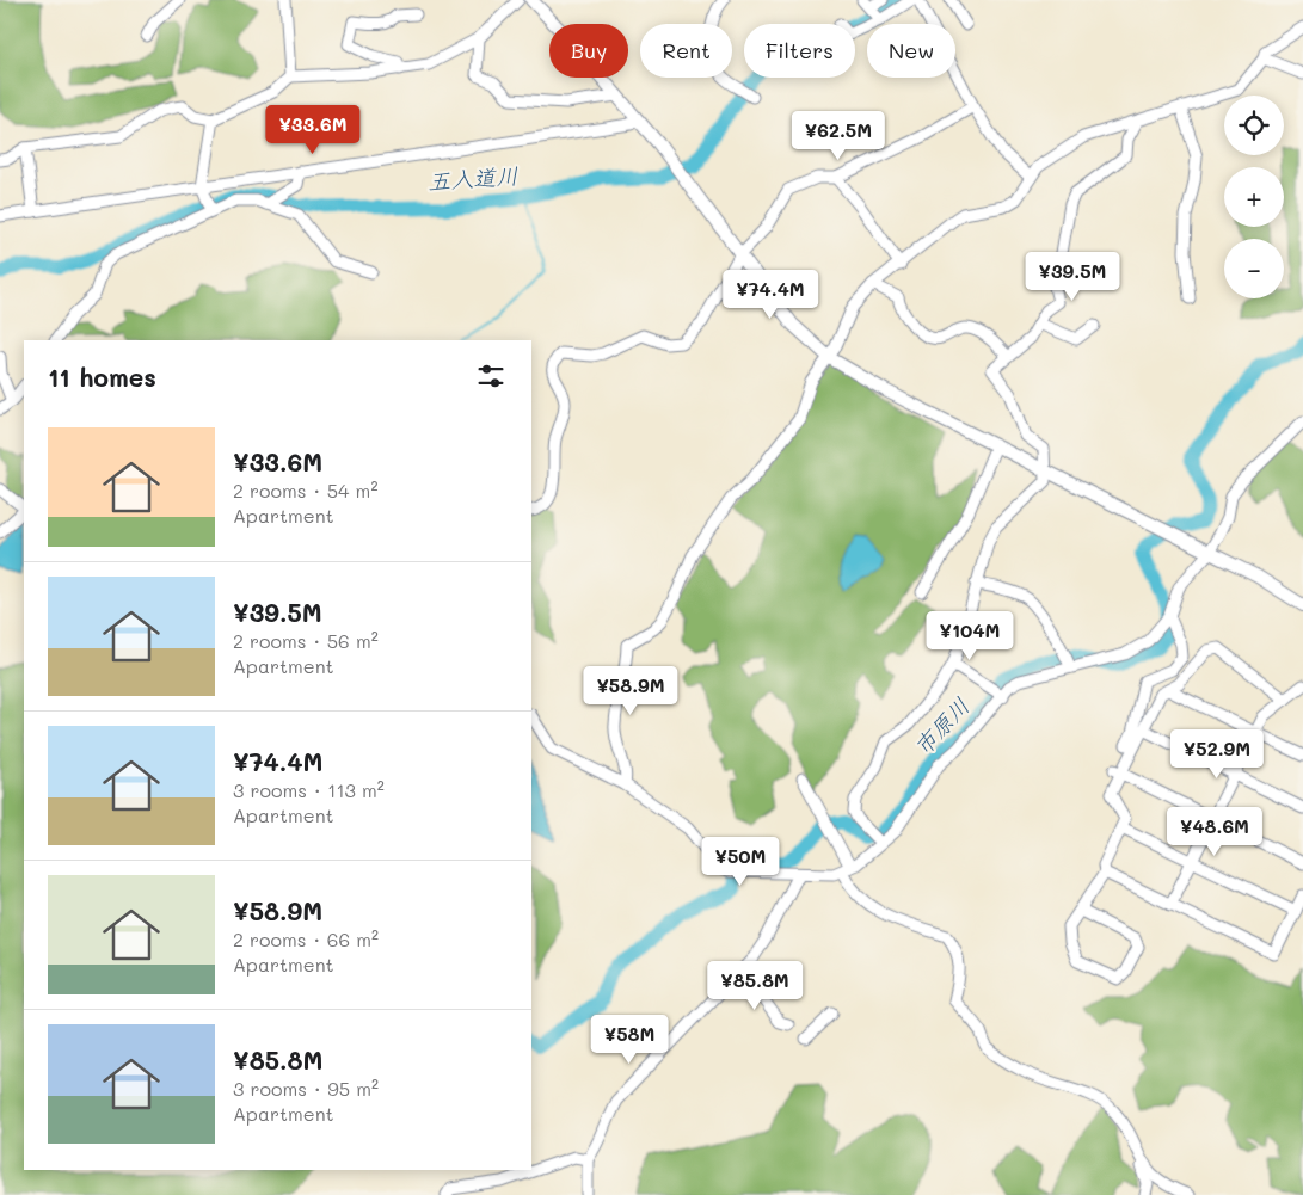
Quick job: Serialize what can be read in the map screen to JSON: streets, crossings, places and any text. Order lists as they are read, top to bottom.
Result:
{
  "water": ["五入道川", "市原川"],
  "page": {
    "chip": [
      "Buy",
      "Rent",
      "Filters",
      "New"
    ],
    "map_buttons": ["+", "−"],
    "price": [
      "¥33.6M",
      "¥62.5M",
      "¥39.5M",
      "¥74.4M",
      "¥104M",
      "¥58.9M",
      "¥52.9M",
      "¥48.6M",
      "¥50M",
      "¥85.8M",
      "¥58M"
    ],
    "heading": "11 homes",
    "list": [
      {
        "name": "¥33.6M",
        "note": "2 rooms · 54 m² · Apartment"
      },
      {
        "name": "¥39.5M",
        "note": "2 rooms · 56 m² · Apartment"
      },
      {
        "name": "¥74.4M",
        "note": "3 rooms · 113 m² · Apartment"
      },
      {
        "name": "¥58.9M",
        "note": "2 rooms · 66 m² · Apartment"
      },
      {
        "name": "¥85.8M",
        "note": "3 rooms · 95 m² · Apartment"
      }
    ]
  }
}
